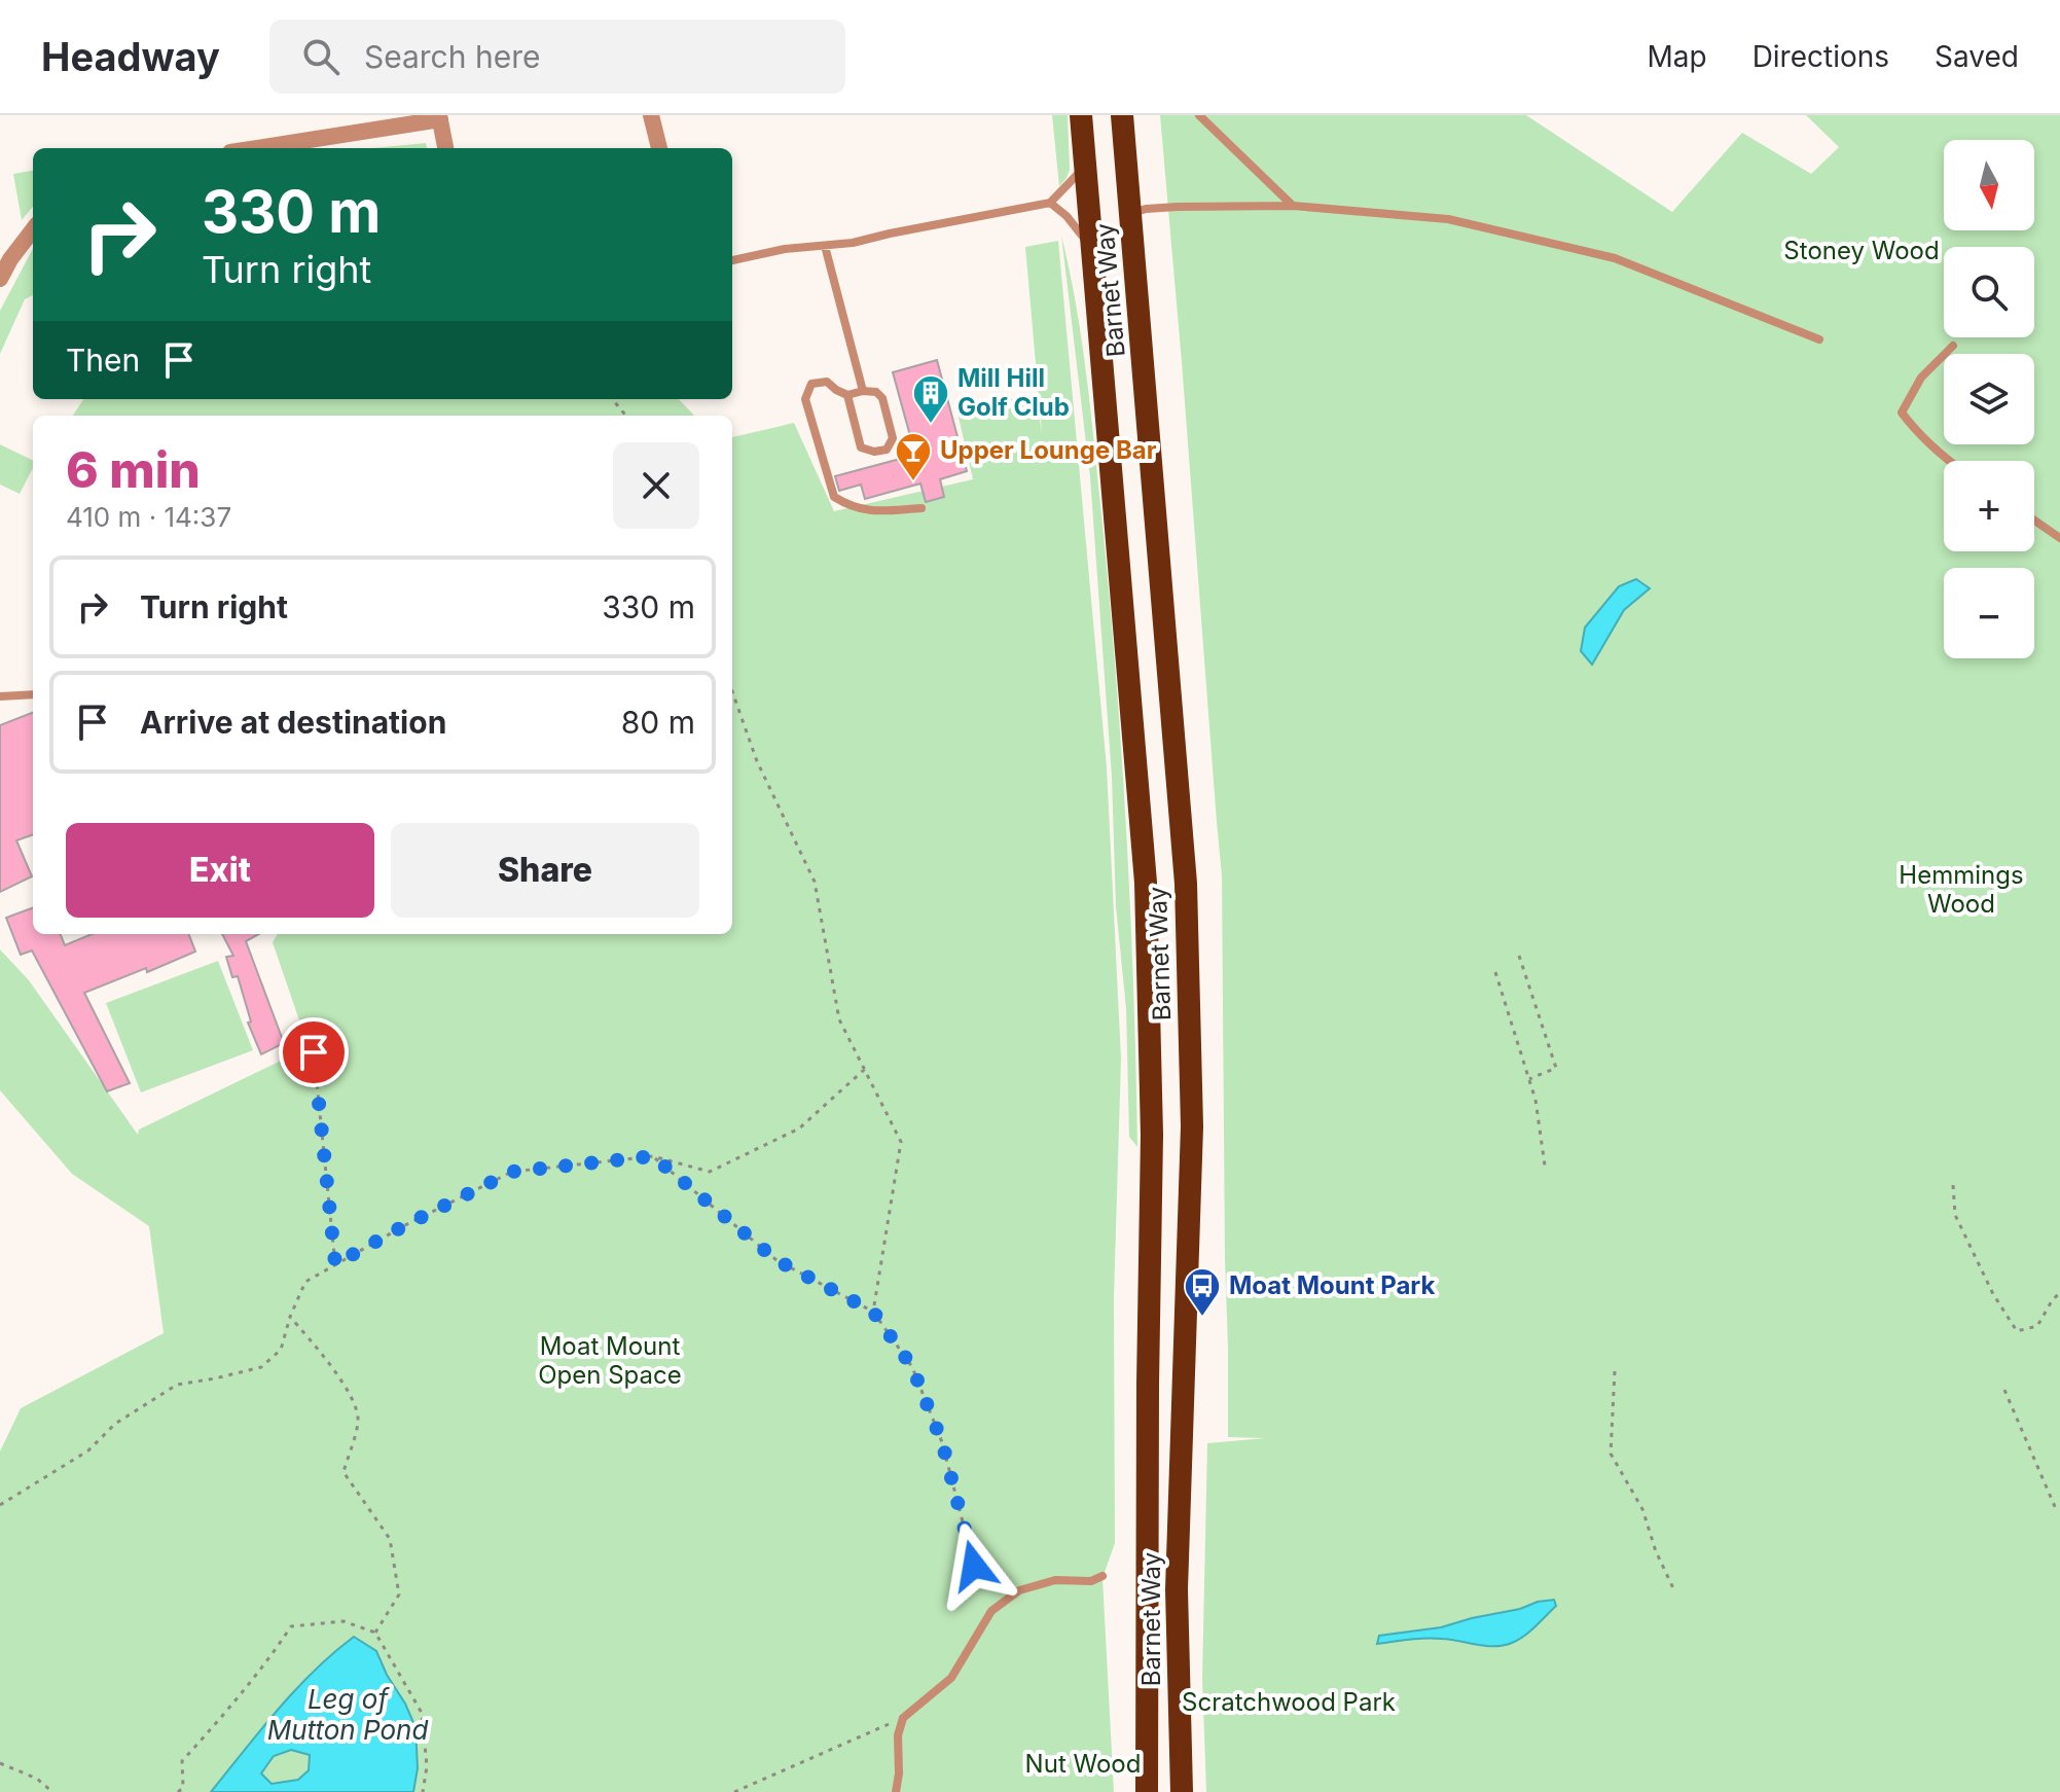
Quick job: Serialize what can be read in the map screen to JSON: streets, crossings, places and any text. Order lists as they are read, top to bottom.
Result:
{
  "streets": {
    "highway": ["Barnet Way"]
  },
  "water": ["Leg of Mutton Pond"],
  "parks": [
    "Stoney Wood",
    "Hemmings Wood",
    "Moat Mount Open Space",
    "Scratchwood Park",
    "Nut Wood"
  ],
  "places": {
    "building": ["Mill Hill Golf Club"],
    "bar": ["Upper Lounge Bar"],
    "bus stop": ["Moat Mount Park"]
  },
  "north": "bottom",
  "page": {
    "header": "Headway",
    "search": "Search here",
    "nav": ["Map", "Directions", "Saved"],
    "map_buttons": ["+", "−"],
    "turn": ["330 m", "Turn right"],
    "then": "Then",
    "heading": ["6 min", "410 m · 14:37"],
    "list": [
      {
        "name": "Turn right",
        "value": "330 m"
      },
      {
        "name": "Arrive at destination",
        "value": "80 m"
      }
    ],
    "buttons": ["Exit", "Share"]
  }
}
